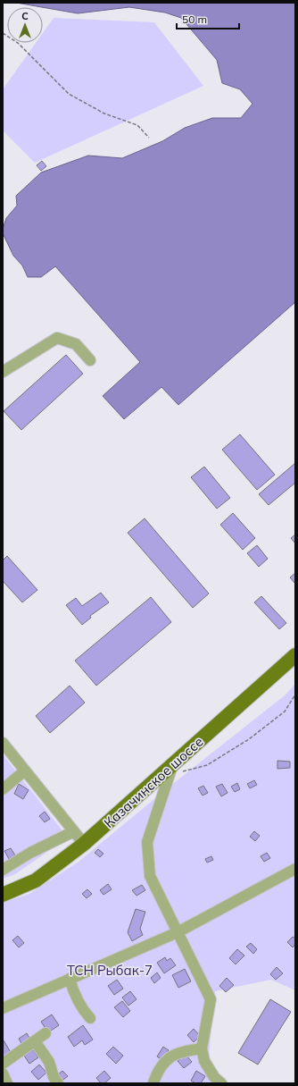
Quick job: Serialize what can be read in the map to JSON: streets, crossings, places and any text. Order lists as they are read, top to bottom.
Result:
{
  "streets": {
    "main road": ["Казачинское шоссе"]
  },
  "parks": ["ТСН Рыбак-7"],
  "scale_bar": "50 m",
  "north": "top"
}
